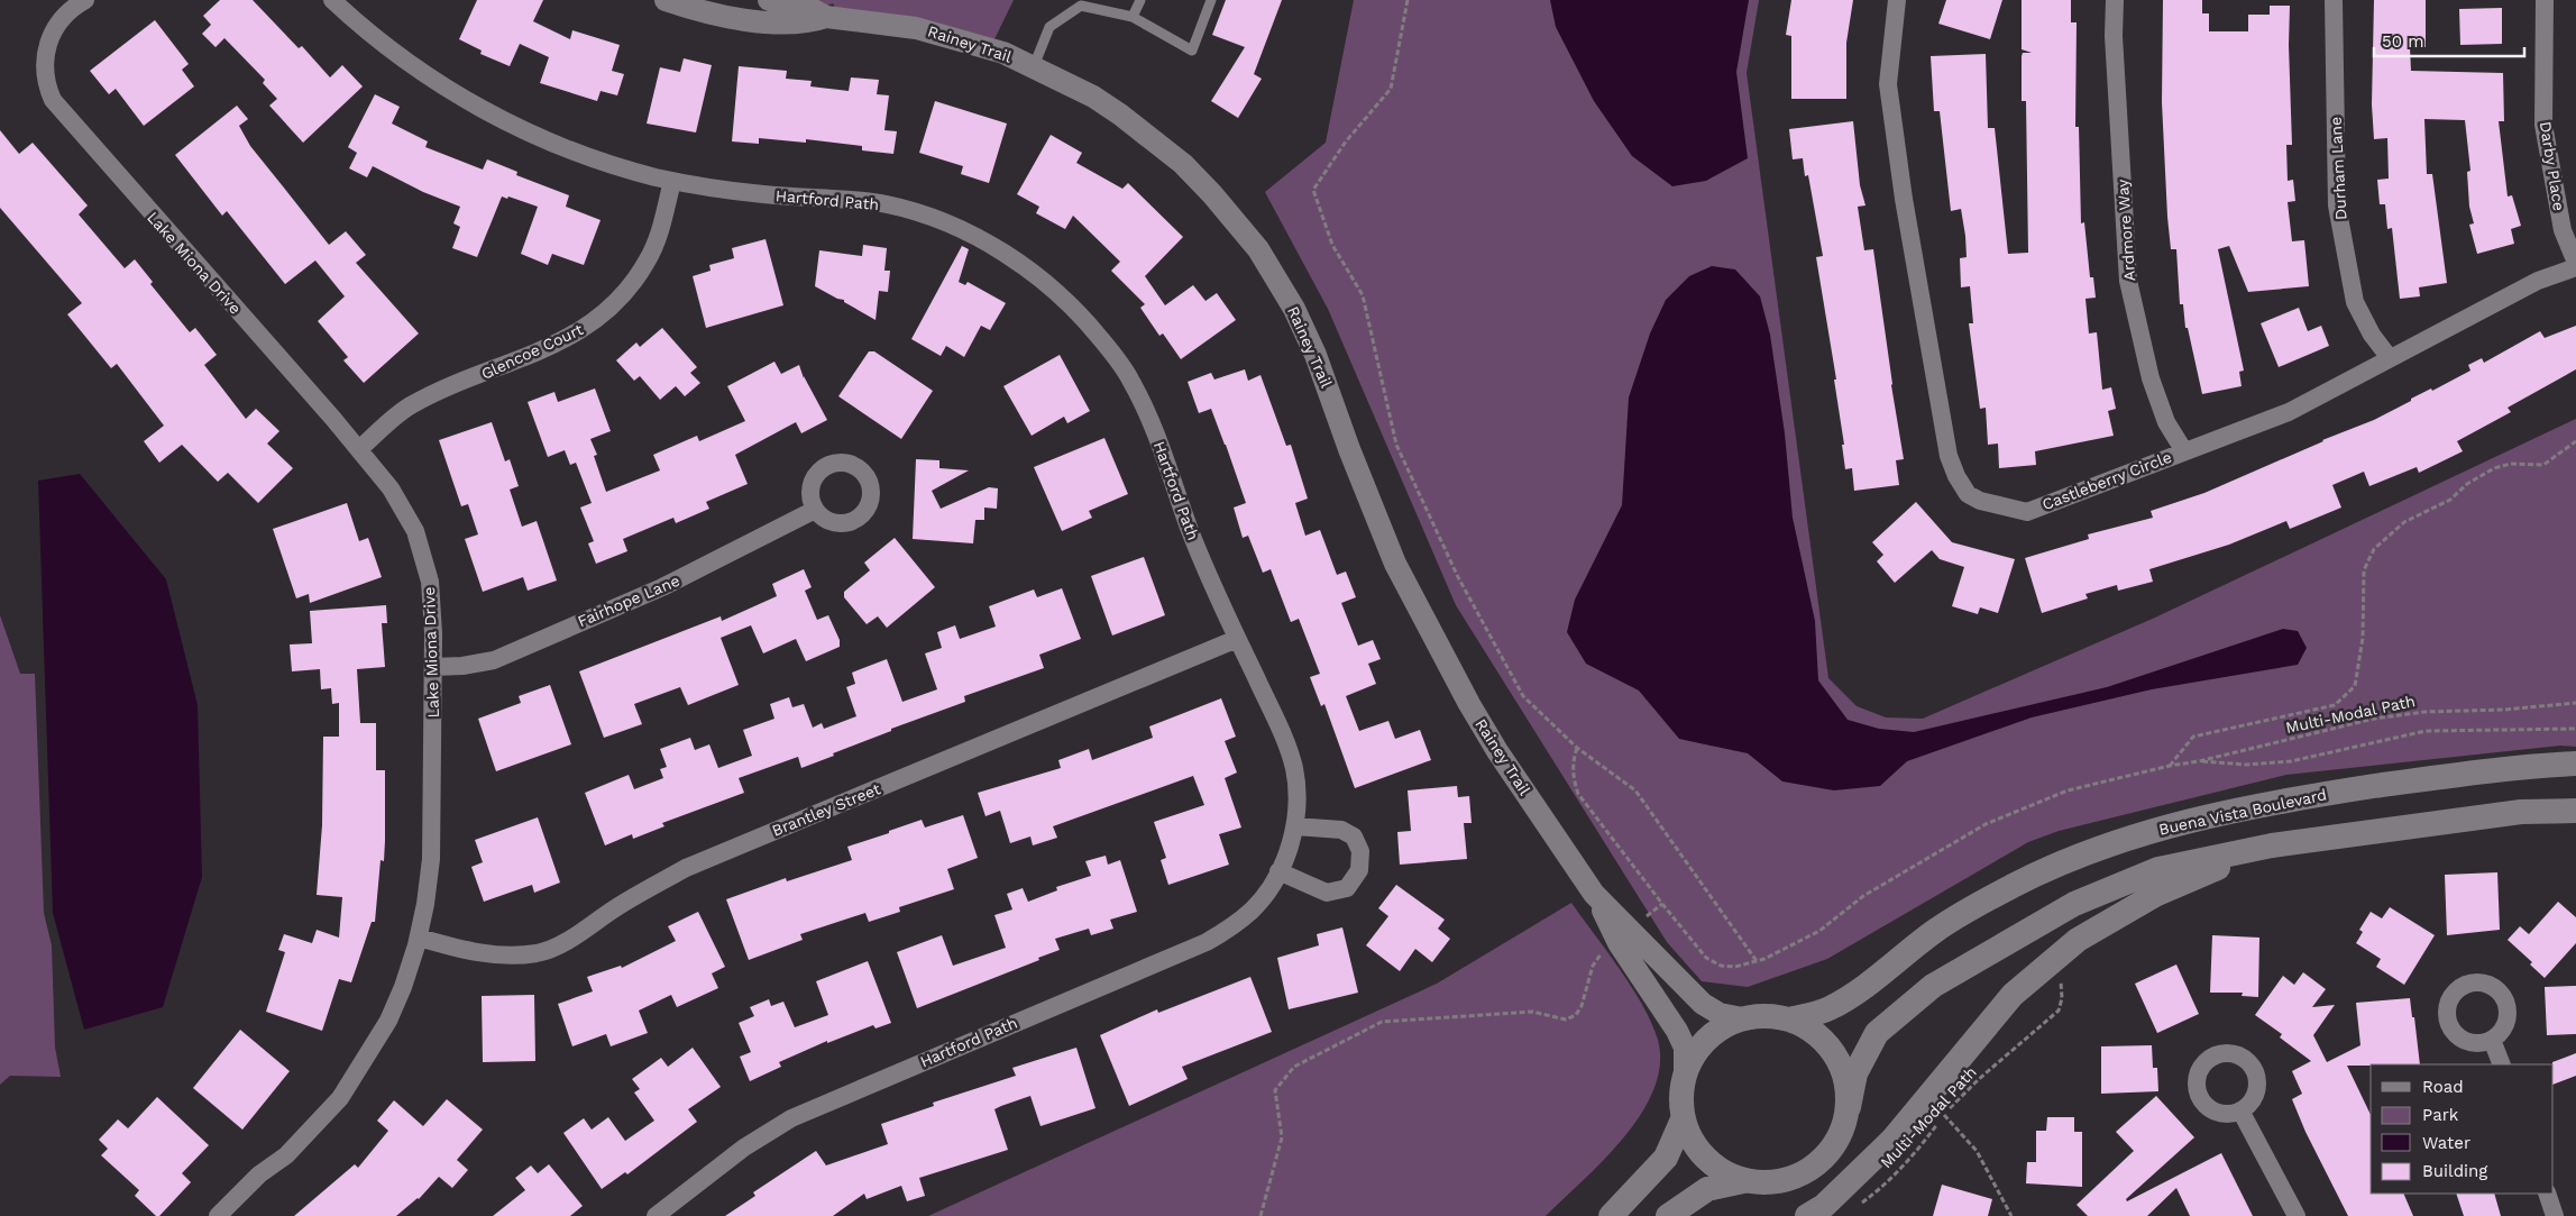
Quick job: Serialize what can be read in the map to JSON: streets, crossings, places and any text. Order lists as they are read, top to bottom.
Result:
{
  "streets": {
    "main road": ["Buena Vista Boulevard"],
    "street": [
      "Rainey Trail",
      "Darby Place",
      "Durham Lane",
      "Hartford Path",
      "Ardmore Way",
      "Lake Miona Drive",
      "Glencoe Court",
      "Castleberry Circle",
      "Fairhope Lane",
      "Brantley Street"
    ],
    "path": ["Multi-Modal Path"]
  },
  "crossings": [
    ["Rainey Trail", "Buena Vista Boulevard"],
    ["Durham Lane", "Castleberry Circle"],
    ["Hartford Path", "Glencoe Court"],
    ["Hartford Path", "Brantley Street"],
    ["Ardmore Way", "Castleberry Circle"],
    ["Lake Miona Drive", "Glencoe Court"],
    ["Lake Miona Drive", "Fairhope Lane"],
    ["Lake Miona Drive", "Brantley Street"]
  ],
  "legend": [
    "Road",
    "Park",
    "Water",
    "Building"
  ],
  "scale_bar": "50 m"
}
